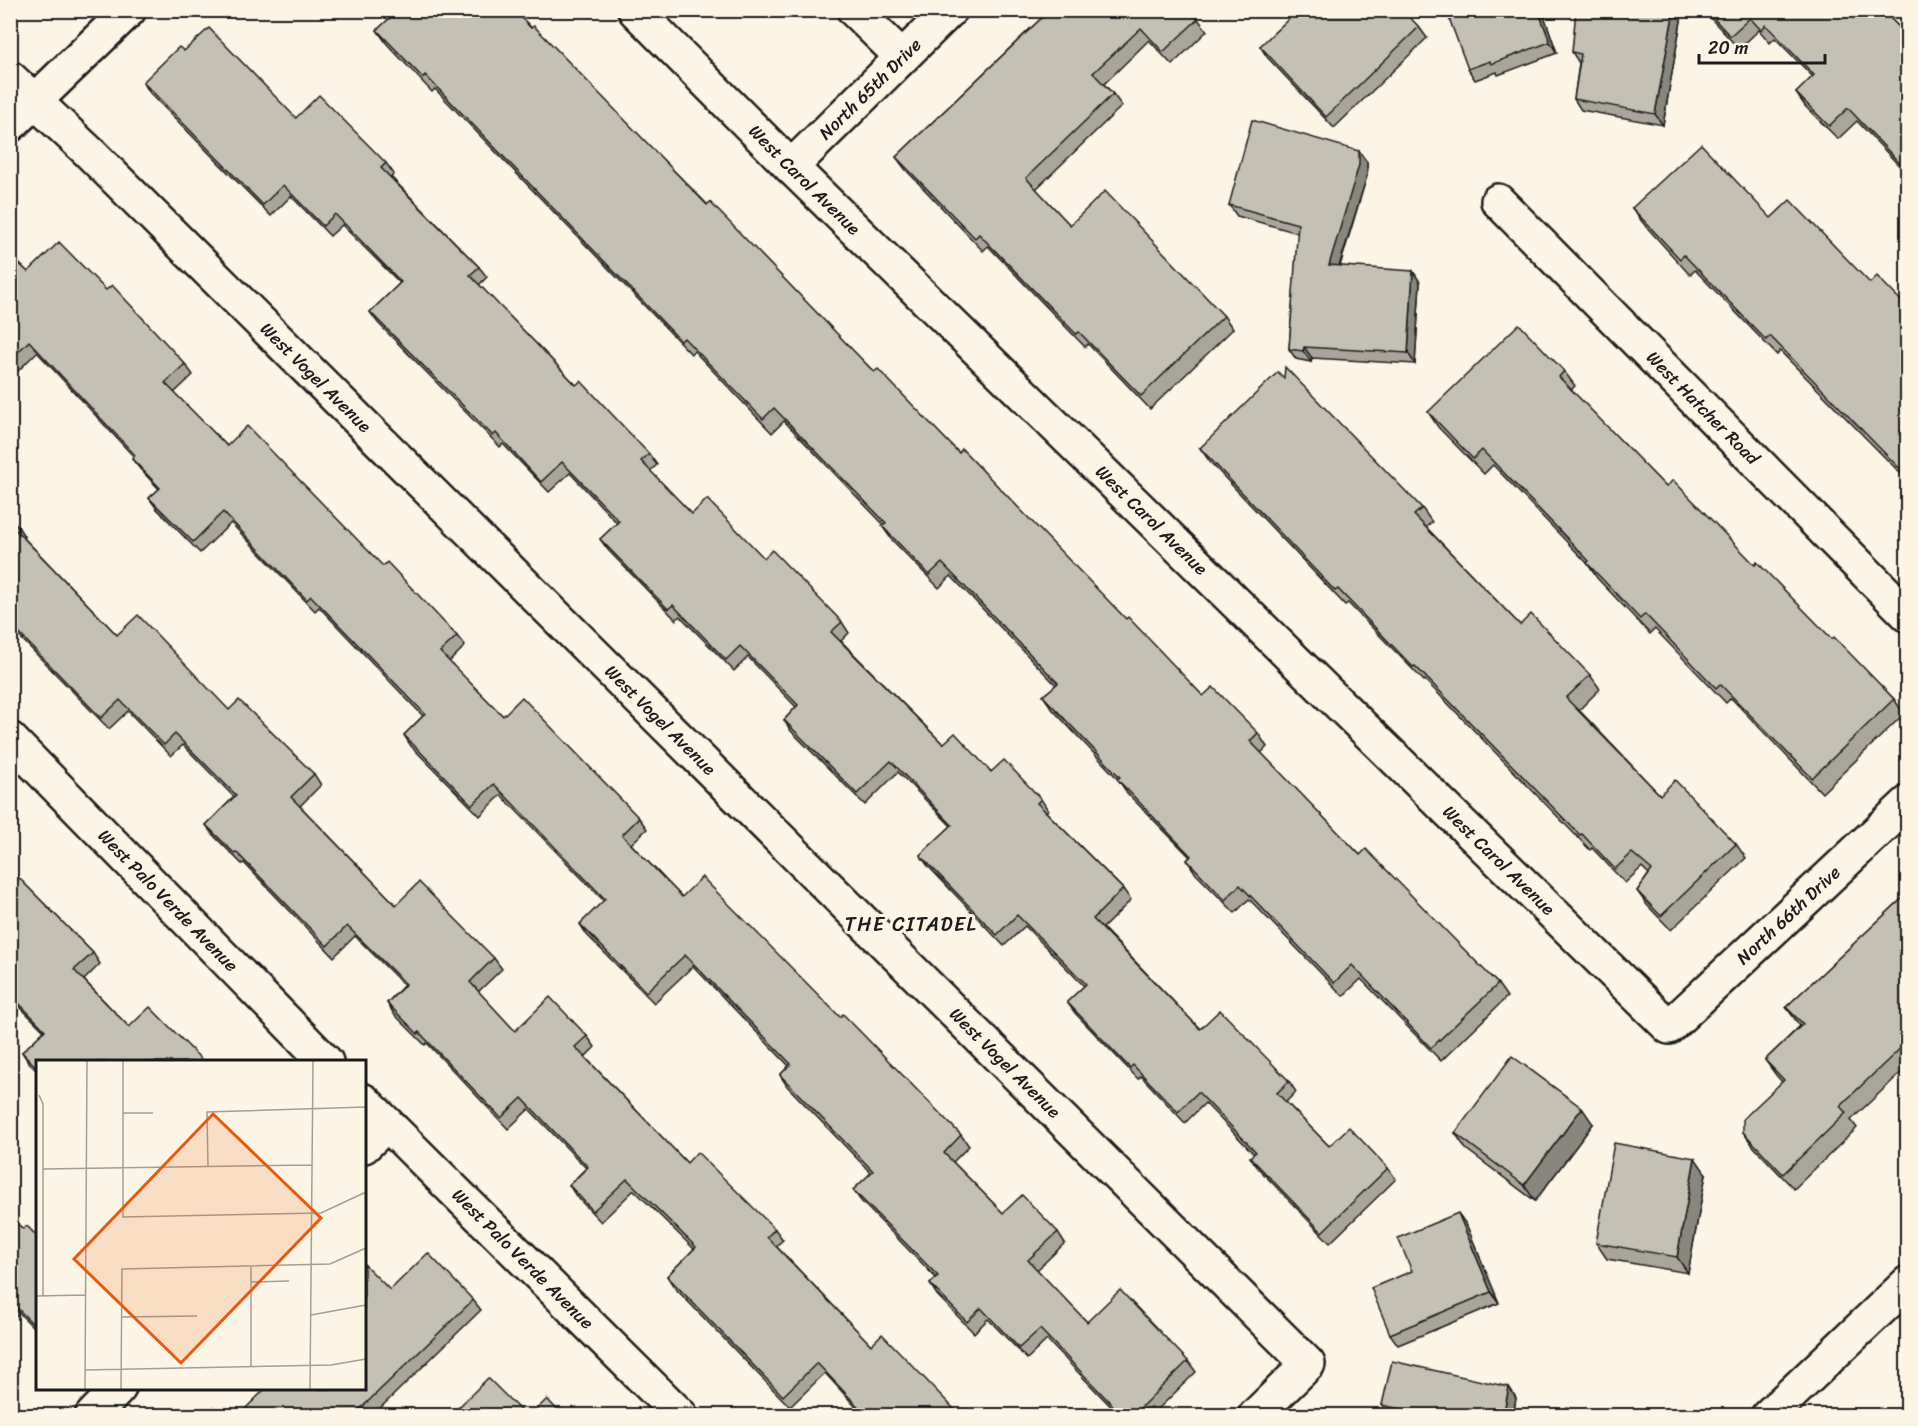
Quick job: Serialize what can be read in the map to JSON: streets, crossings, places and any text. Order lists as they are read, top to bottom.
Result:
{
  "streets": {
    "street": [
      "North 65th Drive",
      "West Carol Avenue",
      "West Vogel Avenue",
      "West Hatcher Road",
      "West Palo Verde Avenue",
      "North 66th Drive"
    ]
  },
  "crossings": [
    ["North 65th Drive", "West Carol Avenue"],
    ["West Carol Avenue", "North 66th Drive"]
  ],
  "districts": ["THE CITADEL"],
  "scale_bar": "20 m"
}
